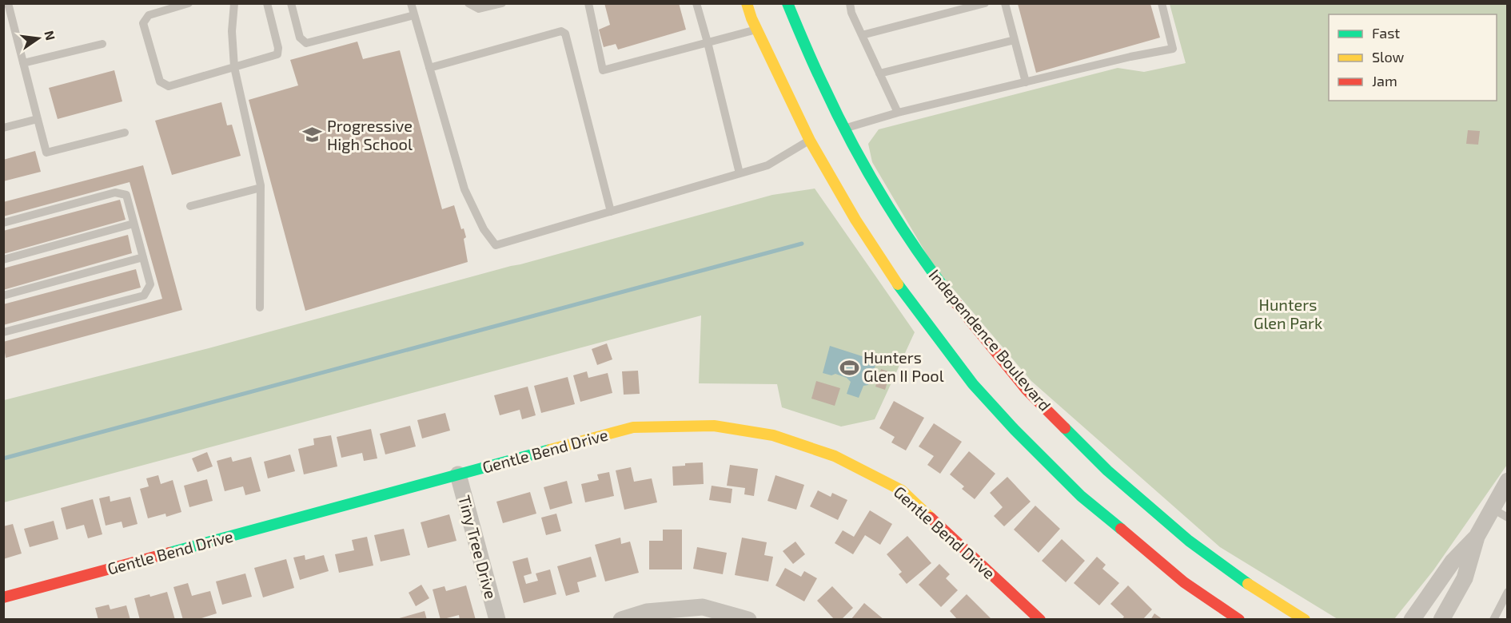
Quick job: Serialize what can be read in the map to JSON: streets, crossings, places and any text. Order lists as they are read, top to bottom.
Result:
{
  "streets": {
    "main road": ["Independence Boulevard", "Gentle Bend Drive"],
    "street": ["Tiny Tree Drive"]
  },
  "crossings": [
    ["Gentle Bend Drive", "Tiny Tree Drive"]
  ],
  "parks": ["Hunters Glen Park"],
  "places": {
    "school or university": ["Progressive High School"],
    "sports": ["Hunters Glen II Pool"]
  },
  "legend": ["Fast", "Slow", "Jam"],
  "north": "right"
}
